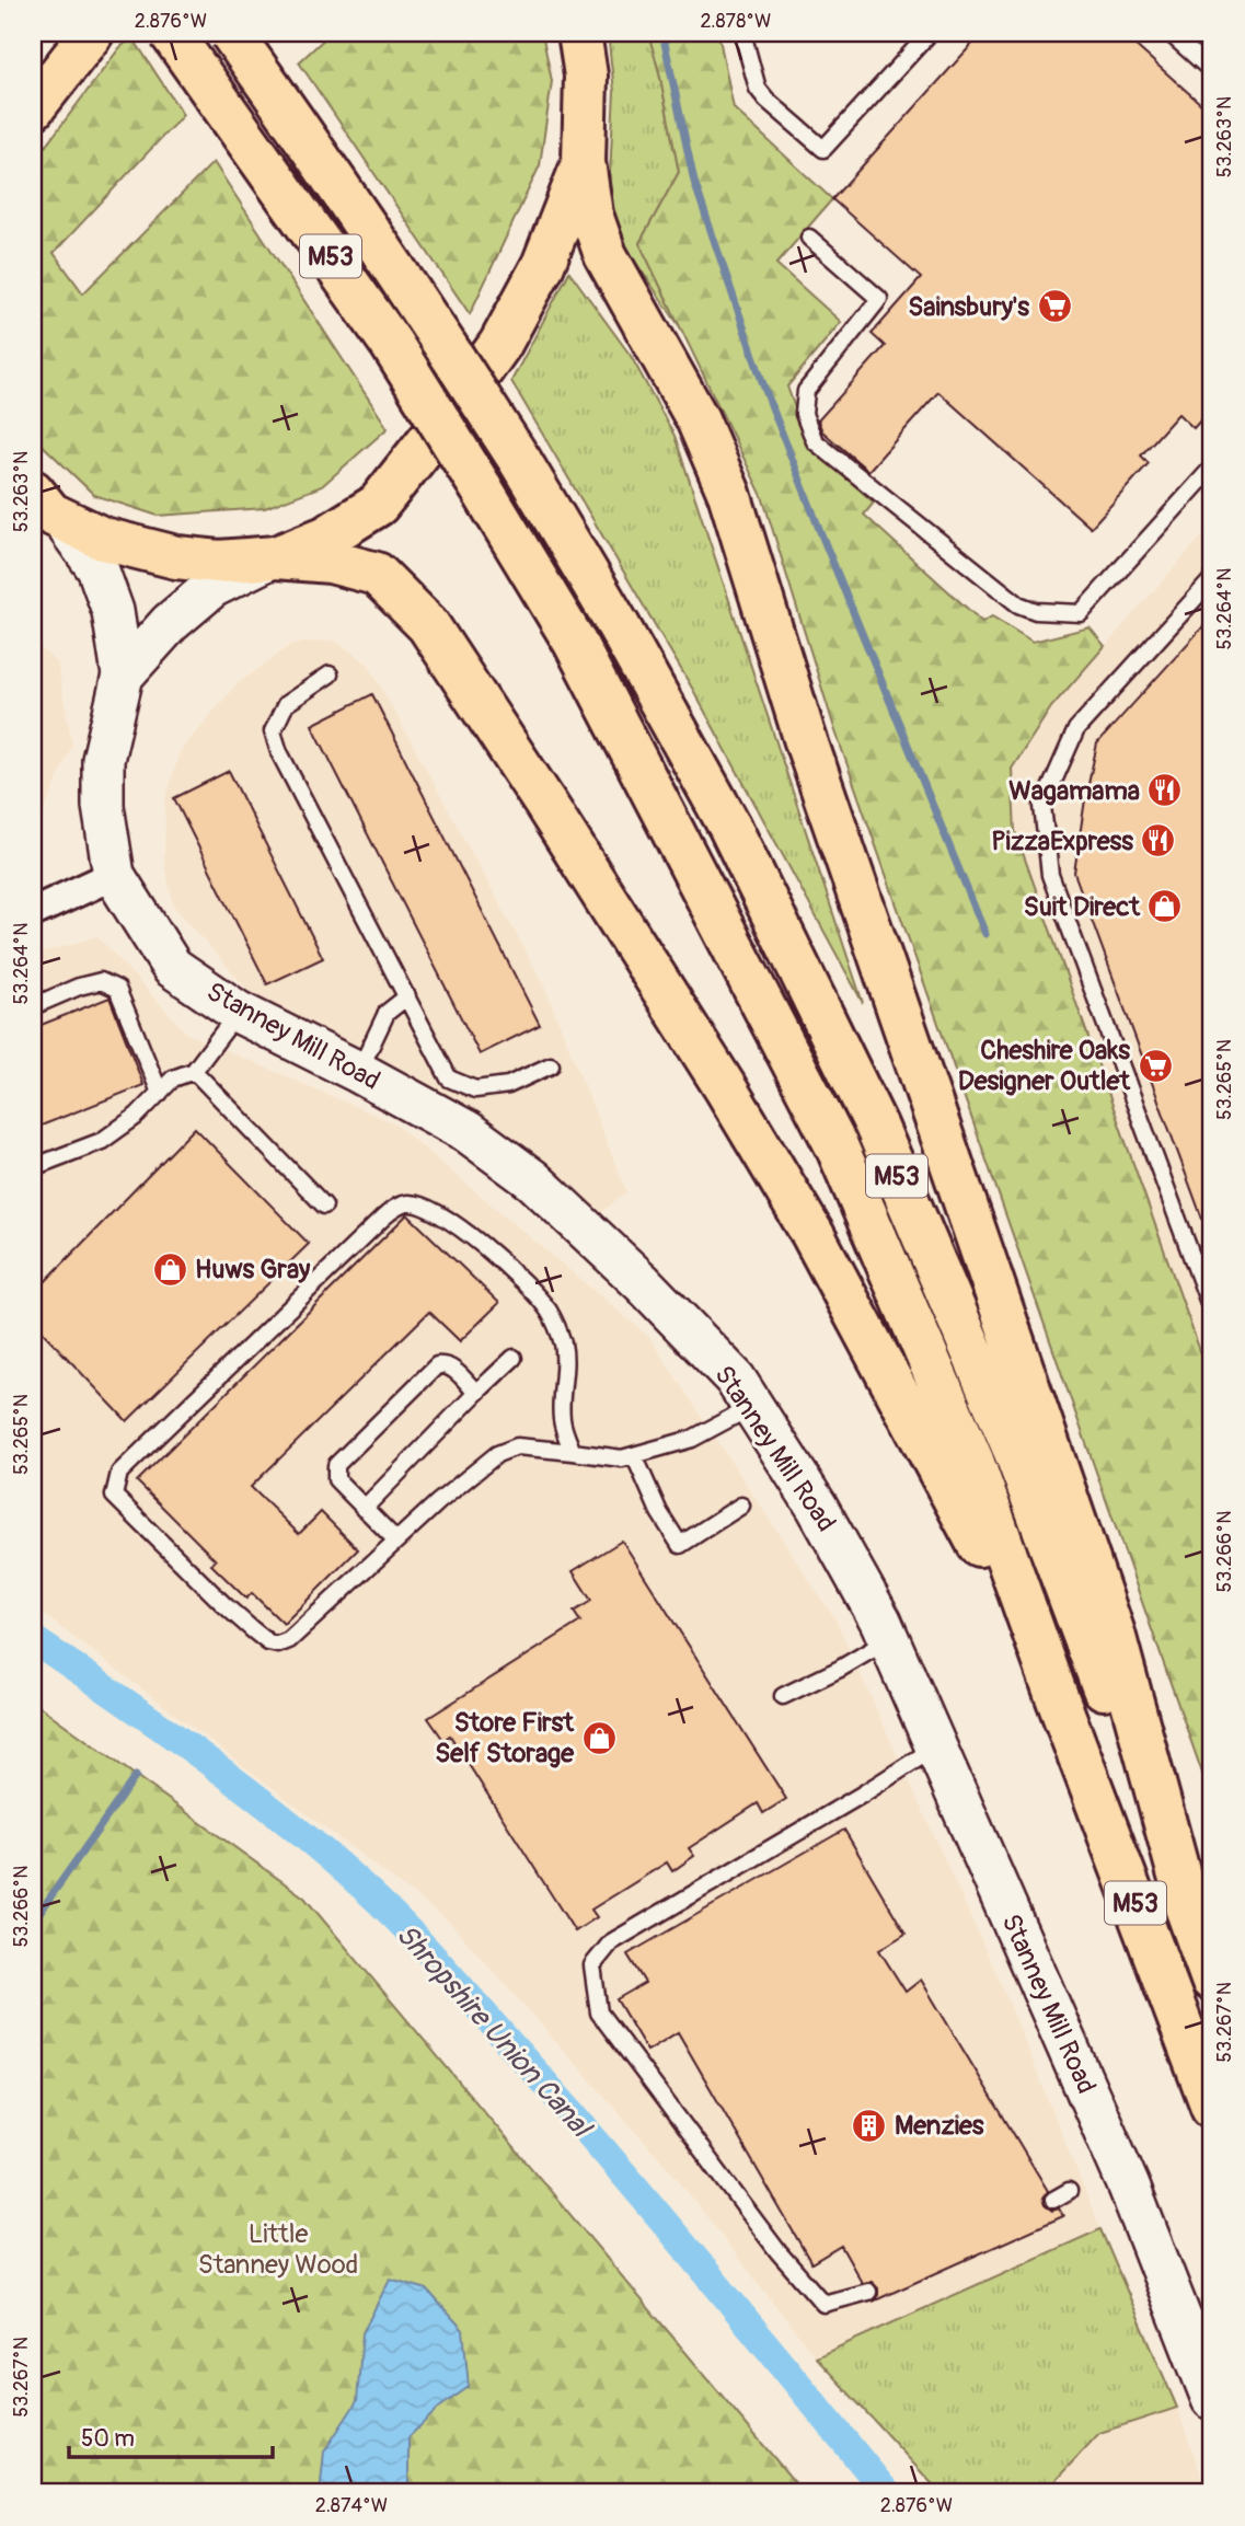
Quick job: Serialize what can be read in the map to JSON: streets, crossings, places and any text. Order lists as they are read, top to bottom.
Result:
{
  "streets": {
    "main road": ["M53"],
    "street": ["Stanney Mill Road"]
  },
  "water": ["Shropshire Union Canal"],
  "parks": ["Little Stanney Wood"],
  "places": {
    "supermarket": ["Sainsbury's", "Cheshire Oaks Designer Outlet"],
    "restaurant": ["Wagamama", "PizzaExpress"],
    "shop": ["Suit Direct", "Huws Gray", "Store First Self Storage"],
    "building": ["Menzies"]
  },
  "scale_bar": "50 m",
  "coordinates": [
    "2.876°W",
    "2.878°W",
    "53.263°N",
    "53.264°N",
    "53.265°N",
    "53.266°N",
    "53.267°N",
    "2.874°W"
  ]
}
